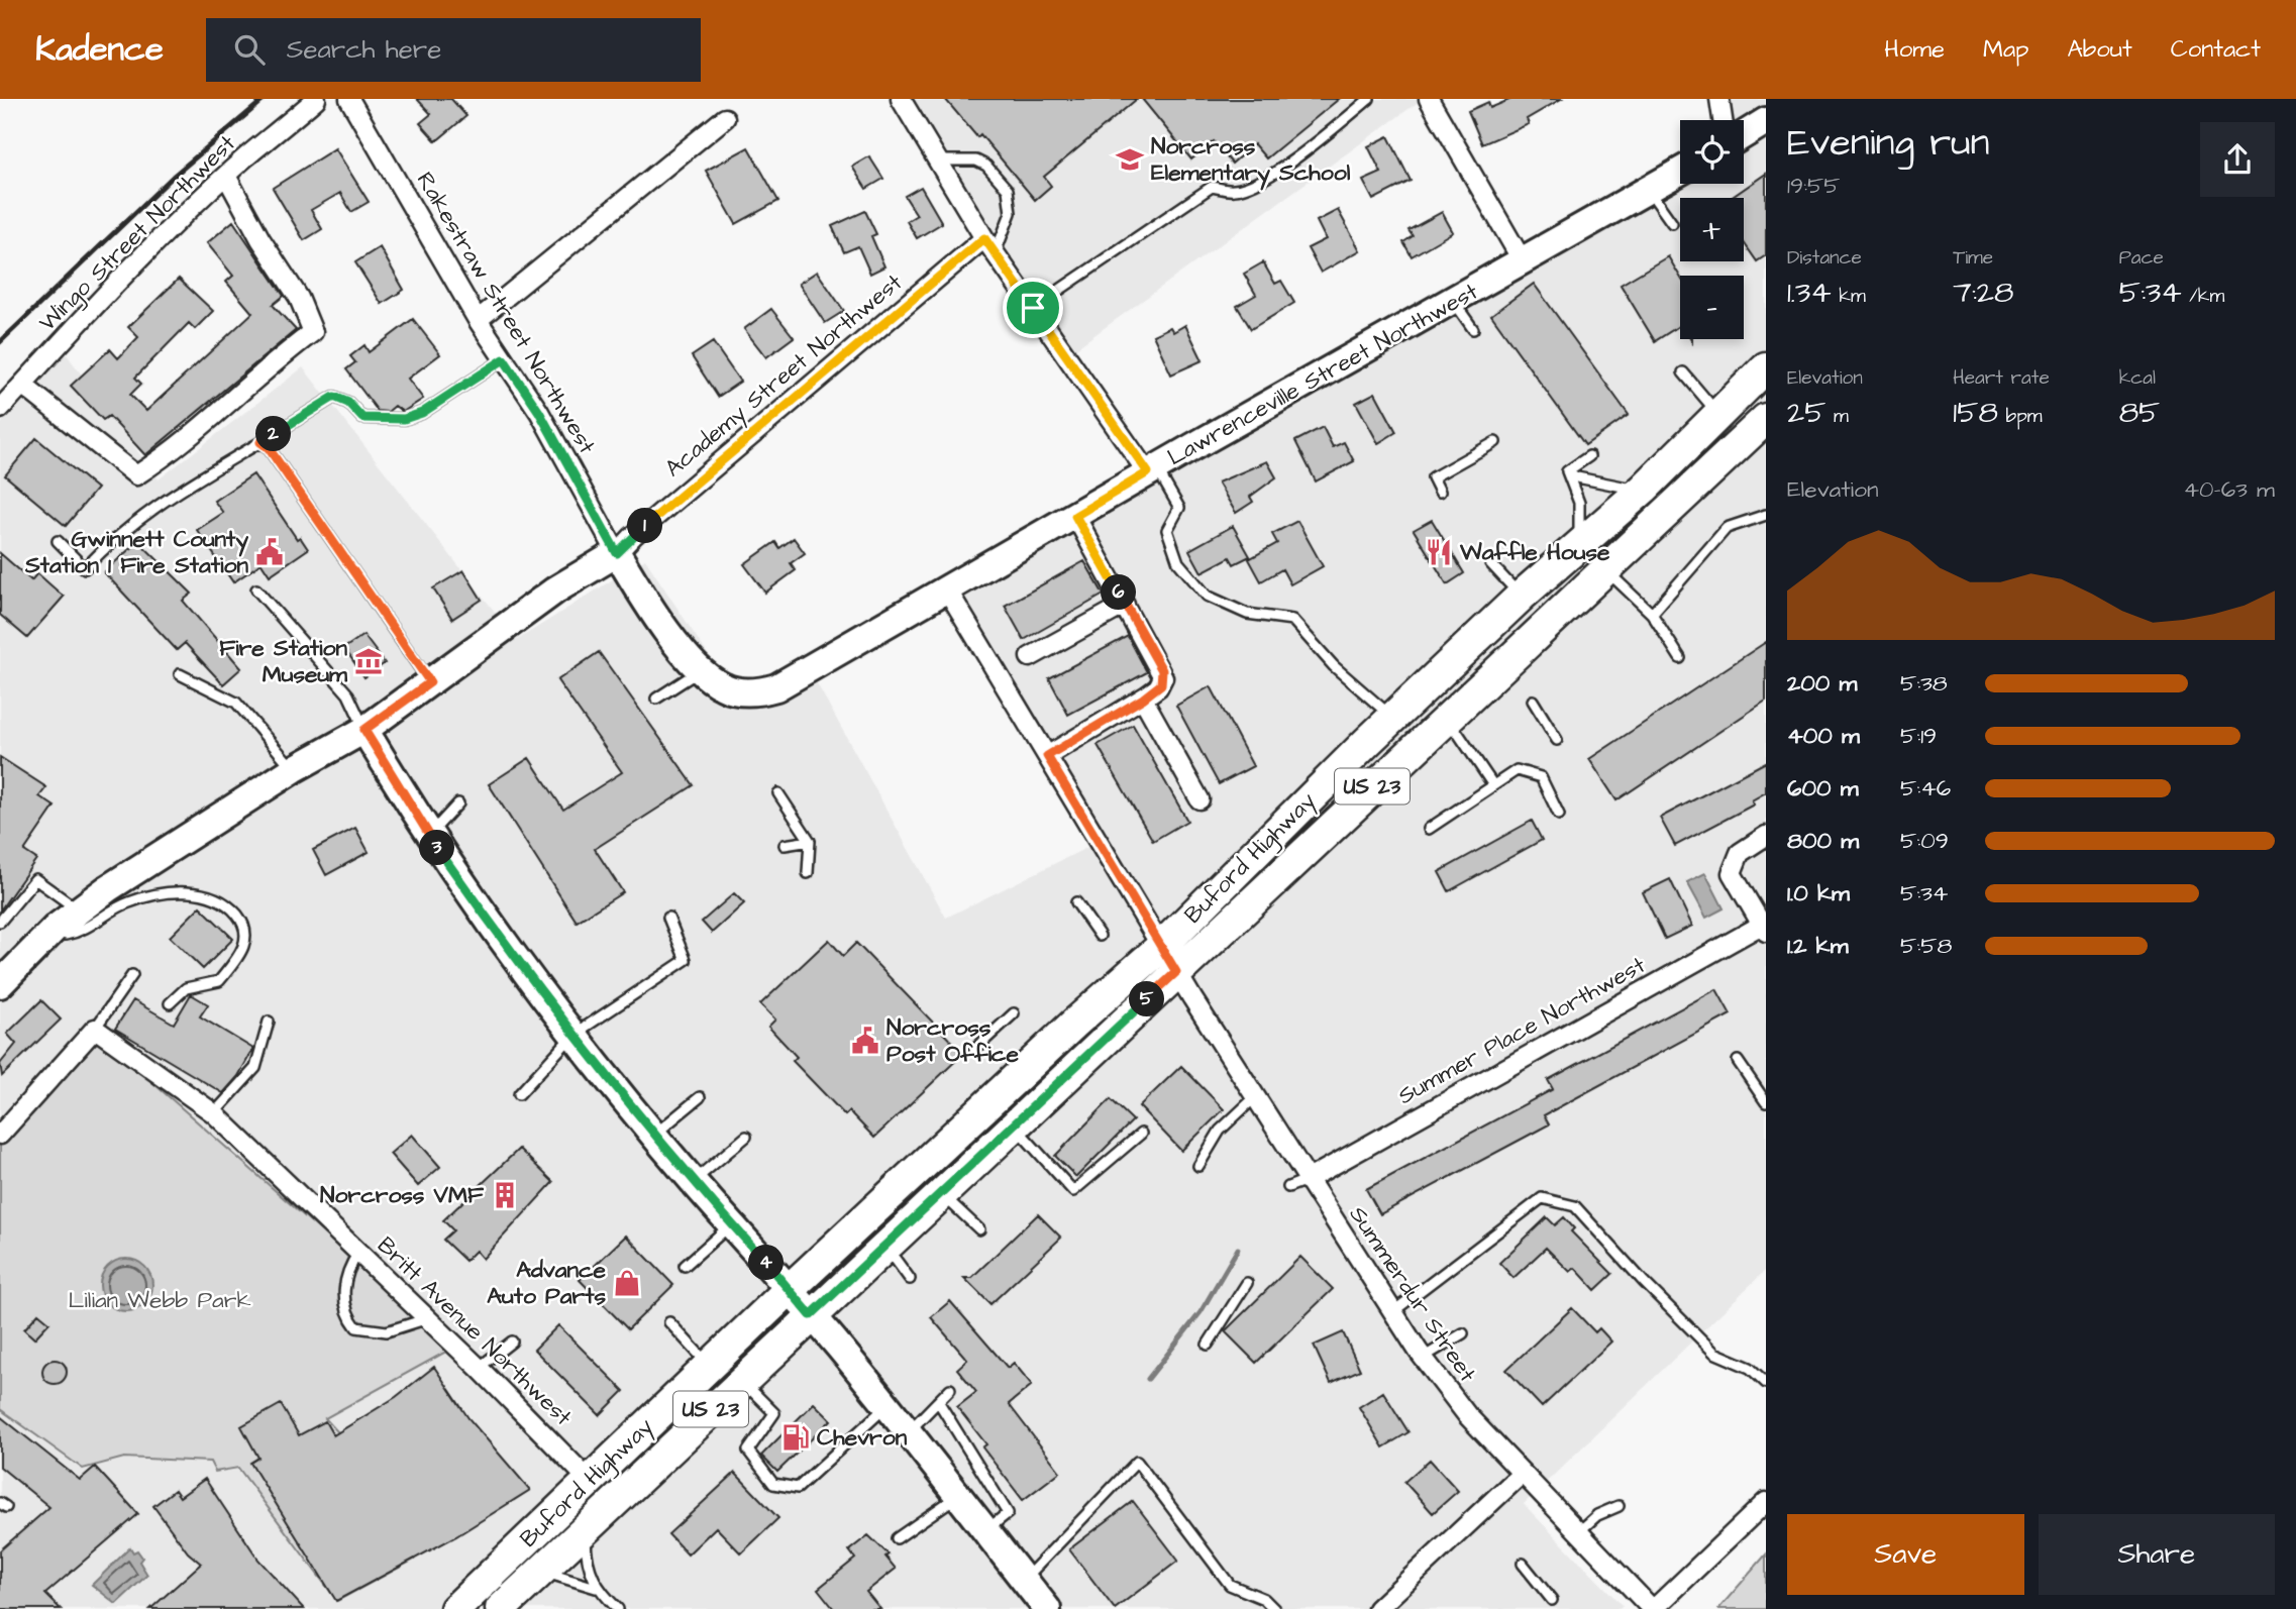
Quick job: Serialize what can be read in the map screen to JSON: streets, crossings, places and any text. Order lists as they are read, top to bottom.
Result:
{
  "streets": {
    "main road": ["US 23", "Buford Highway"],
    "street": [
      "Wingo Street Northwest",
      "Rakestraw Street Northwest",
      "Lawrenceville Street Northwest",
      "Academy Street Northwest",
      "Summer Place Northwest",
      "Summerdur Street",
      "Britt Avenue Northwest"
    ]
  },
  "crossings": [
    ["Rakestraw Street Northwest", "Lawrenceville Street Northwest"],
    ["Rakestraw Street Northwest", "Academy Street Northwest"],
    ["Lawrenceville Street Northwest", "Academy Street Northwest"],
    ["Lawrenceville Street Northwest", "Summerdur Street"],
    ["Buford Highway", "Summerdur Street"],
    ["Buford Highway", "Britt Avenue Northwest"],
    ["Summer Place Northwest", "Summerdur Street"]
  ],
  "parks": ["Lilian Webb Park"],
  "places": {
    "school or university": ["Norcross Elementary School"],
    "public building": ["Gwinnett County Station 1 Fire Station", "Norcross Post Office"],
    "restaurant": ["Waffle House"],
    "museum": ["Fire Station Museum"],
    "building": ["Norcross VMF"],
    "shop": ["Advance Auto Parts"],
    "fuel station": ["Chevron"]
  },
  "page": {
    "header": "Kadence",
    "search": "Search here",
    "nav": [
      "Home",
      "Map",
      "About",
      "Contact"
    ],
    "heading": ["Evening run", "19:55"],
    "map_buttons": ["+", "−"],
    "stats": [
      ["Distance", "1.34 km"],
      ["Time", "7:28"],
      ["Pace", "5:34 /km"],
      ["Elevation", "25 m"],
      ["Heart rate", "158 bpm"],
      ["kcal", "85"]
    ],
    "pins": [
      "2",
      "1",
      "6",
      "3",
      "5",
      "4"
    ],
    "chart": ["Elevation", "40–63 m"],
    "list": [
      {
        "name": "200 m",
        "note": "5:38"
      },
      {
        "name": "400 m",
        "note": "5:19"
      },
      {
        "name": "600 m",
        "note": "5:46"
      },
      {
        "name": "800 m",
        "note": "5:09"
      },
      {
        "name": "1.0 km",
        "note": "5:34"
      },
      {
        "name": "1.2 km",
        "note": "5:58"
      }
    ],
    "buttons": ["Save", "Share"]
  }
}
